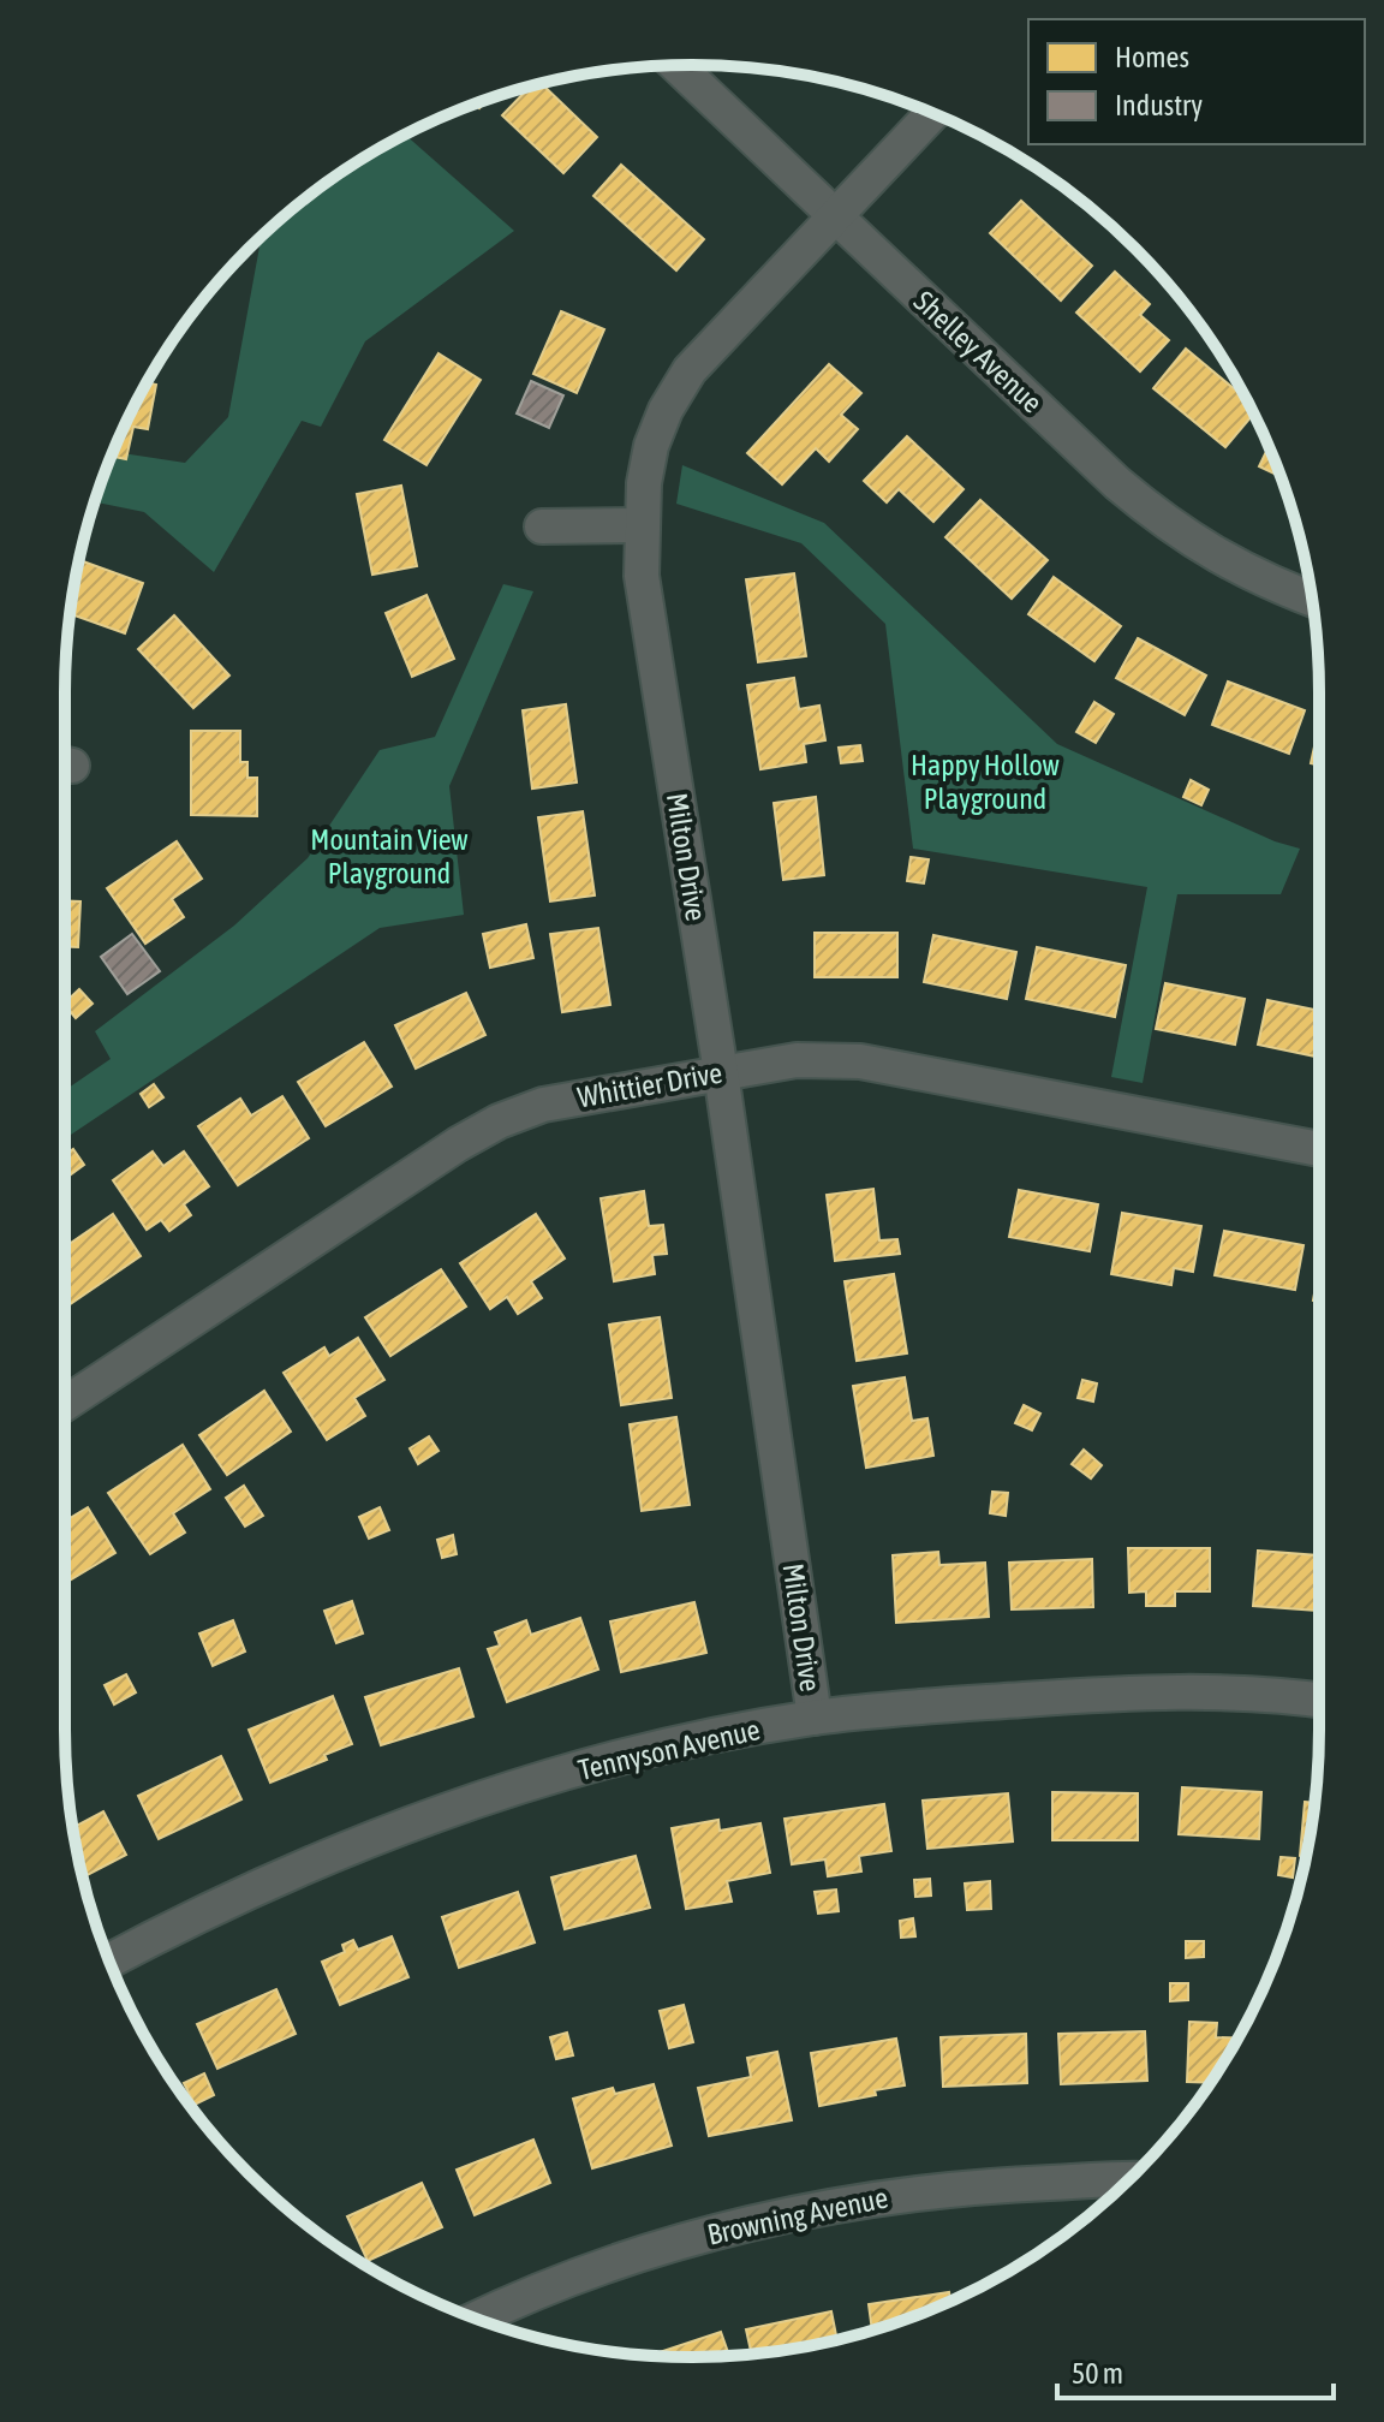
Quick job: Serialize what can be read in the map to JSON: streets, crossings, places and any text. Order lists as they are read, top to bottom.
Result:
{
  "streets": {
    "street": [
      "Shelley Avenue",
      "Milton Drive",
      "Whittier Drive",
      "Tennyson Avenue",
      "Browning Avenue"
    ]
  },
  "crossings": [
    ["Shelley Avenue", "Milton Drive"],
    ["Milton Drive", "Whittier Drive"],
    ["Milton Drive", "Tennyson Avenue"]
  ],
  "parks": ["Happy Hollow Playground", "Mountain View Playground"],
  "legend": ["Homes", "Industry"],
  "scale_bar": "50 m"
}
